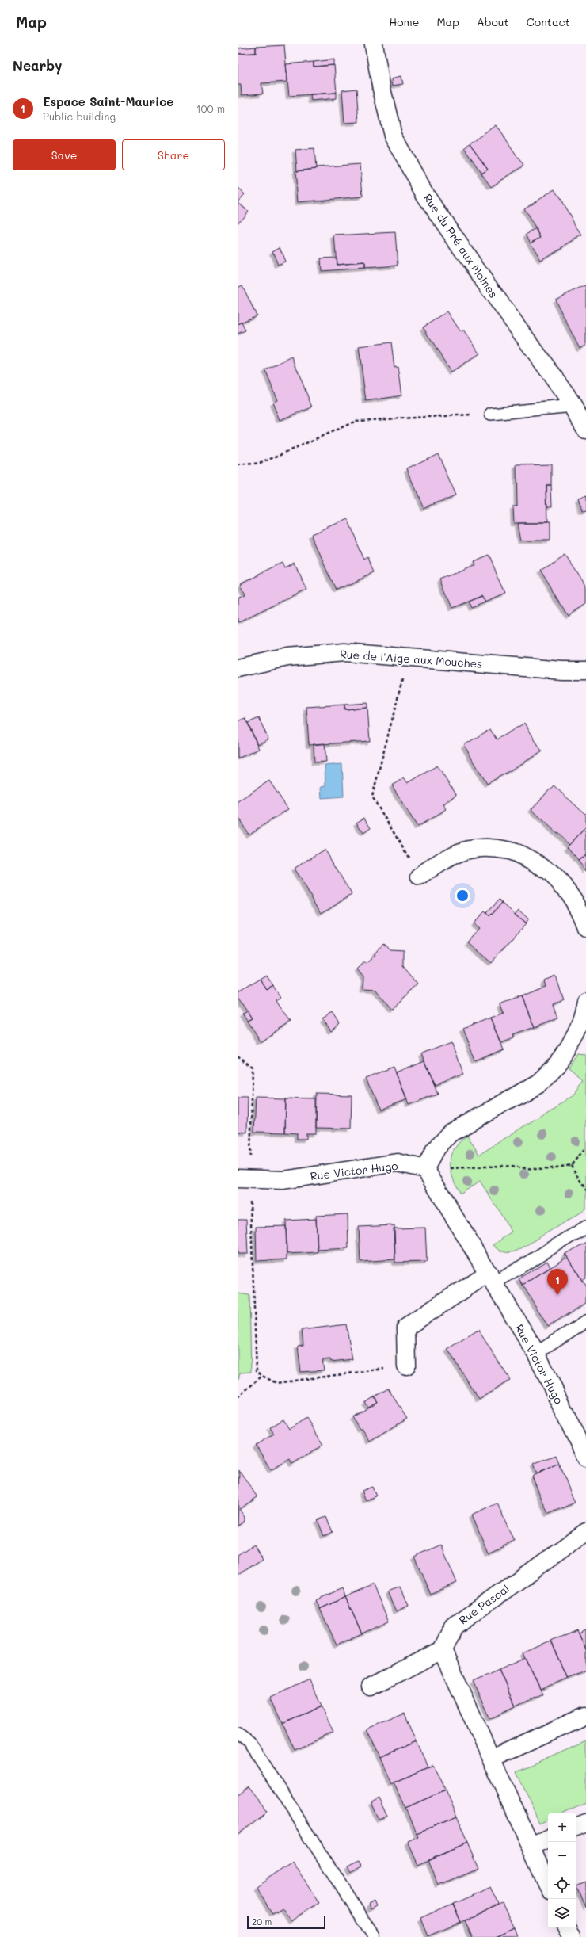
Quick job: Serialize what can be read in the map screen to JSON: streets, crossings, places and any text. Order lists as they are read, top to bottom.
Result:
{
  "streets": {
    "street": [
      "Rue du Pré aux Moines",
      "Rue de l'Aige aux Mouches",
      "Rue Victor Hugo",
      "Rue Pascal"
    ]
  },
  "scale_bar": "20 m",
  "page": {
    "header": "Map",
    "nav": [
      "Home",
      "Map",
      "About",
      "Contact"
    ],
    "heading": "Nearby",
    "list": [
      {
        "mark": "1",
        "name": "Espace Saint-Maurice",
        "note": "Public building",
        "value": "100 m"
      }
    ],
    "buttons": ["Save", "Share"],
    "pins": "1",
    "map_buttons": ["+", "−"],
    "scale": "20 m"
  }
}
